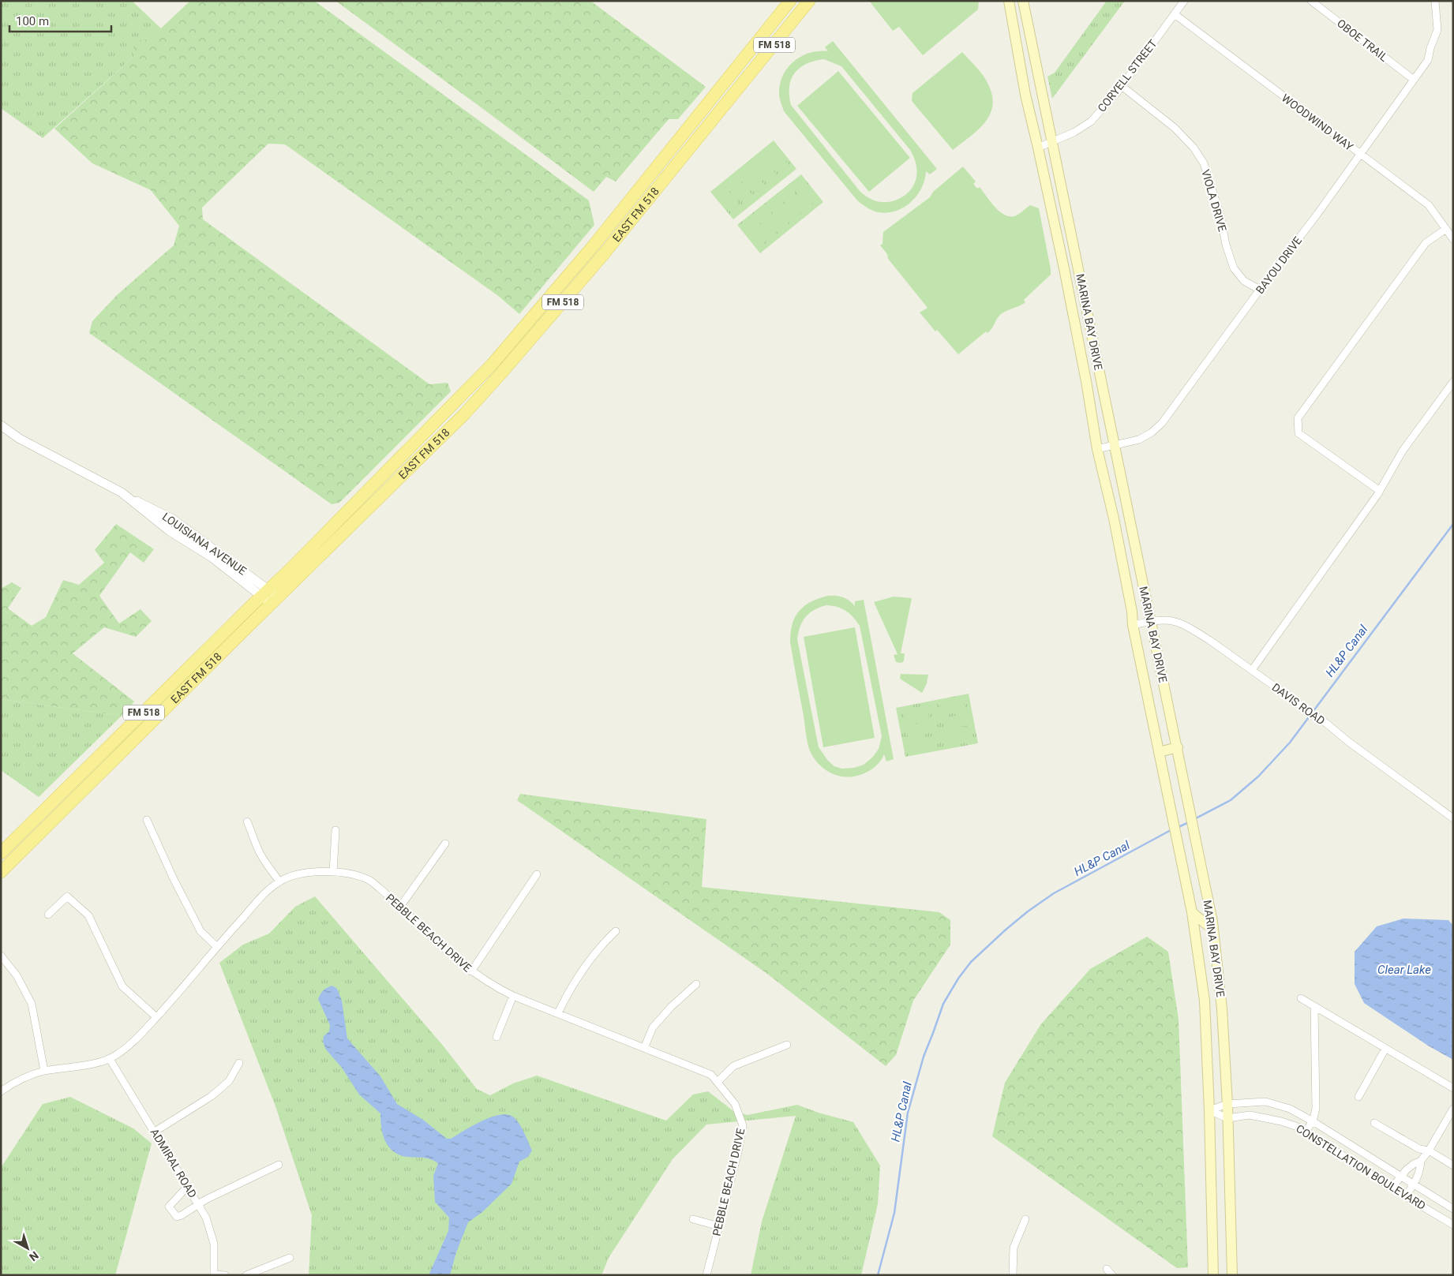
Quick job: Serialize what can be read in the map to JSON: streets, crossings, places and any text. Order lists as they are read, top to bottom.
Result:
{
  "streets": {
    "main road": ["FM 518", "EAST FM 518", "MARINA BAY DRIVE"],
    "street": [
      "OBOE TRAIL",
      "CORYELL STREET",
      "WOODWIND WAY",
      "VIOLA DRIVE",
      "BAYOU DRIVE",
      "LOUISIANA AVENUE",
      "DAVIS ROAD",
      "PEBBLE BEACH DRIVE",
      "ADMIRAL ROAD",
      "CONSTELLATION BOULEVARD"
    ]
  },
  "crossings": [
    ["OBOE TRAIL", "BAYOU DRIVE"],
    ["CORYELL STREET", "WOODWIND WAY"],
    ["CORYELL STREET", "VIOLA DRIVE"],
    ["CORYELL STREET", "MARINA BAY DRIVE"],
    ["WOODWIND WAY", "BAYOU DRIVE"],
    ["VIOLA DRIVE", "BAYOU DRIVE"],
    ["EAST FM 518", "LOUISIANA AVENUE"],
    ["BAYOU DRIVE", "MARINA BAY DRIVE"],
    ["MARINA BAY DRIVE", "DAVIS ROAD"],
    ["MARINA BAY DRIVE", "CONSTELLATION BOULEVARD"],
    ["PEBBLE BEACH DRIVE", "ADMIRAL ROAD"]
  ],
  "water": ["HL&P Canal", "Clear Lake"],
  "scale_bar": "100 m",
  "north": "bottom right"
}
